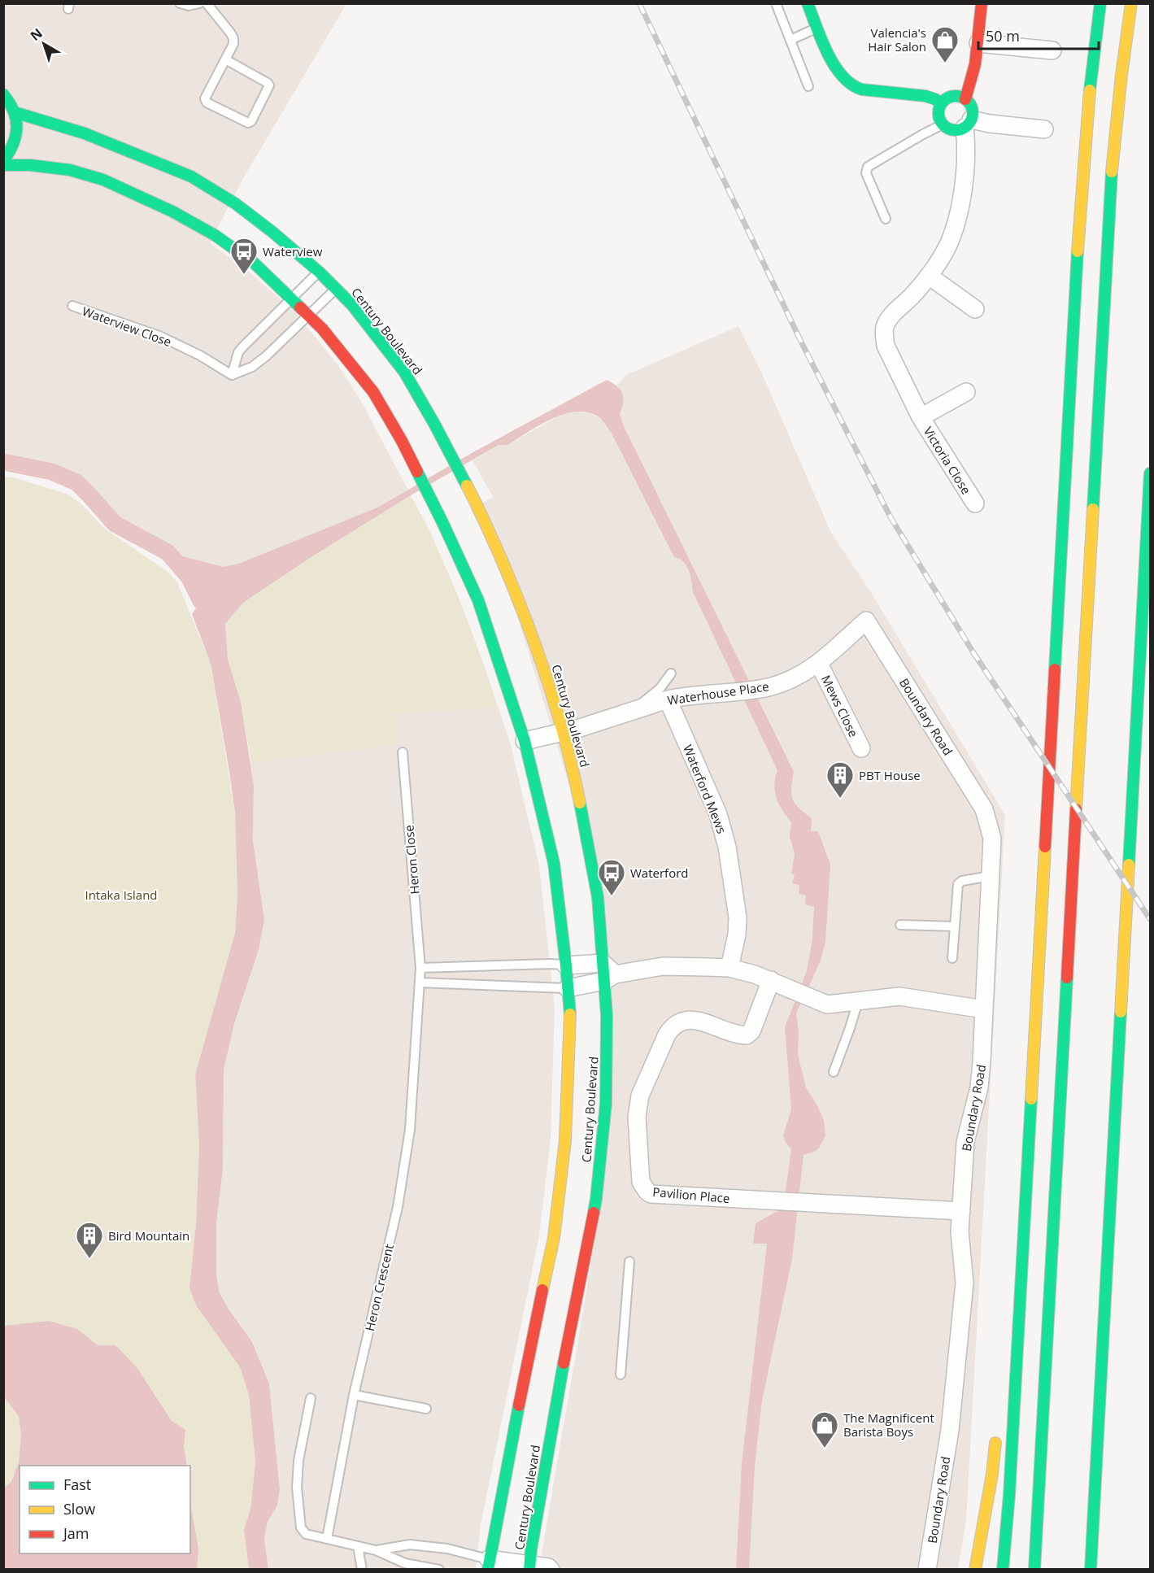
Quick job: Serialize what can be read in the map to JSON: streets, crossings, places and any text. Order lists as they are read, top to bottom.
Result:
{
  "streets": {
    "main road": ["Century Boulevard"],
    "street": [
      "Victoria Close",
      "Waterhouse Place",
      "Mews Close",
      "Boundary Road",
      "Waterford Mews",
      "Pavilion Place"
    ],
    "lane": ["Waterview Close", "Heron Close", "Heron Crescent"]
  },
  "crossings": [
    ["Century Boulevard", "Waterhouse Place"],
    ["Waterhouse Place", "Mews Close"],
    ["Waterhouse Place", "Boundary Road"],
    ["Waterhouse Place", "Waterford Mews"],
    ["Boundary Road", "Pavilion Place"],
    ["Heron Close", "Heron Crescent"]
  ],
  "parks": ["Intaka Island"],
  "places": {
    "shop": ["Valencia's Hair Salon", "The Magnificent Barista Boys"],
    "bus stop": ["Waterview", "Waterford"],
    "building": ["PBT House", "Bird Mountain"]
  },
  "legend": ["Fast", "Slow", "Jam"],
  "scale_bar": "50 m",
  "north": "top left"
}
